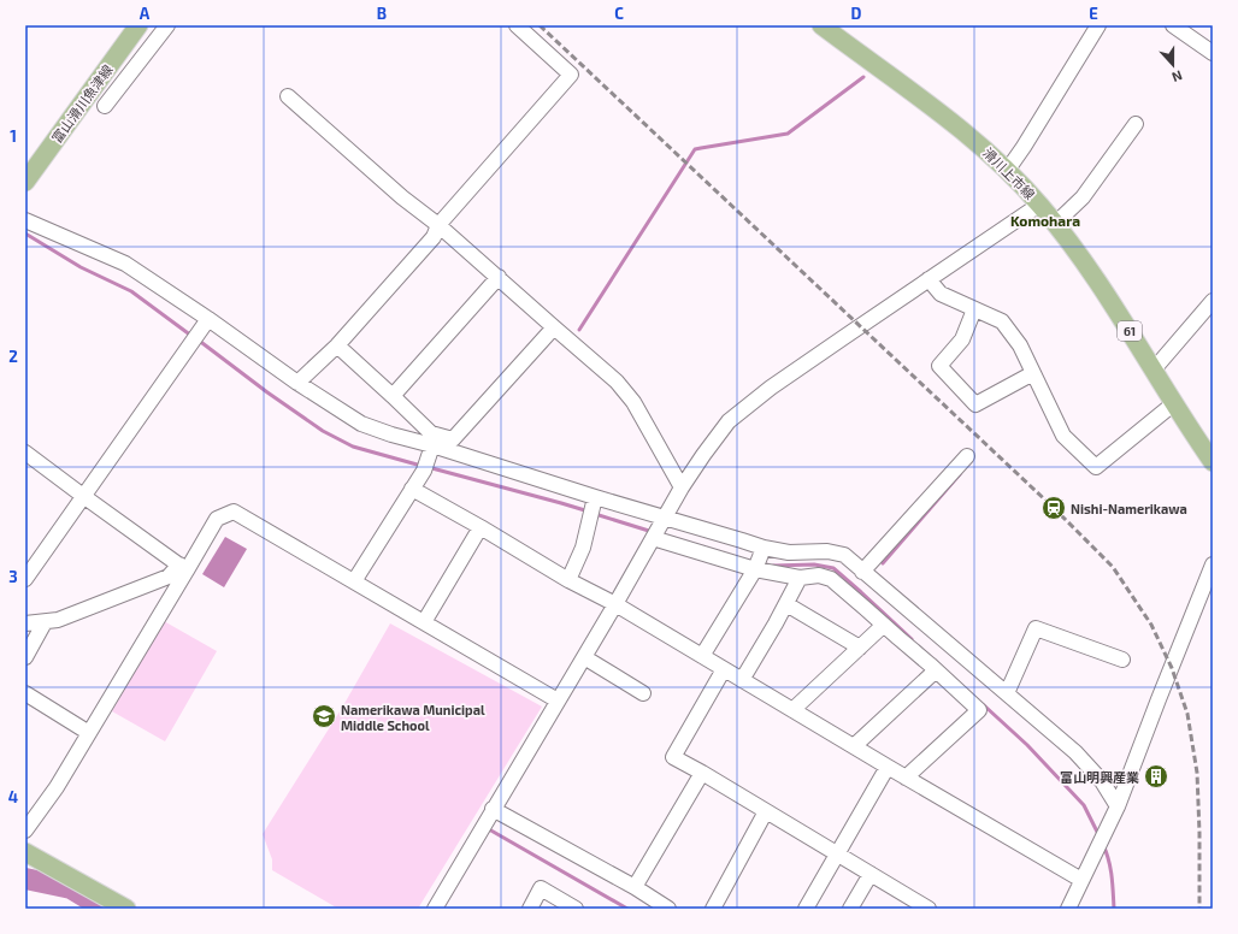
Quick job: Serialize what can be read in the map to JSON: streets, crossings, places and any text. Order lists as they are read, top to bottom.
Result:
{
  "streets": {
    "main road": ["富山滑川魚津線", "滑川上市線", "61"]
  },
  "districts": ["Komohara"],
  "places": {
    "station": ["Nishi-Namerikawa"],
    "school or university": ["Namerikawa Municipal Middle School"],
    "building": ["富山明興産業"]
  },
  "north": "bottom",
  "grid": {
    "columns": [
      "A",
      "B",
      "C",
      "D",
      "E"
    ],
    "rows": [
      "1",
      "2",
      "3",
      "4"
    ]
  }
}
